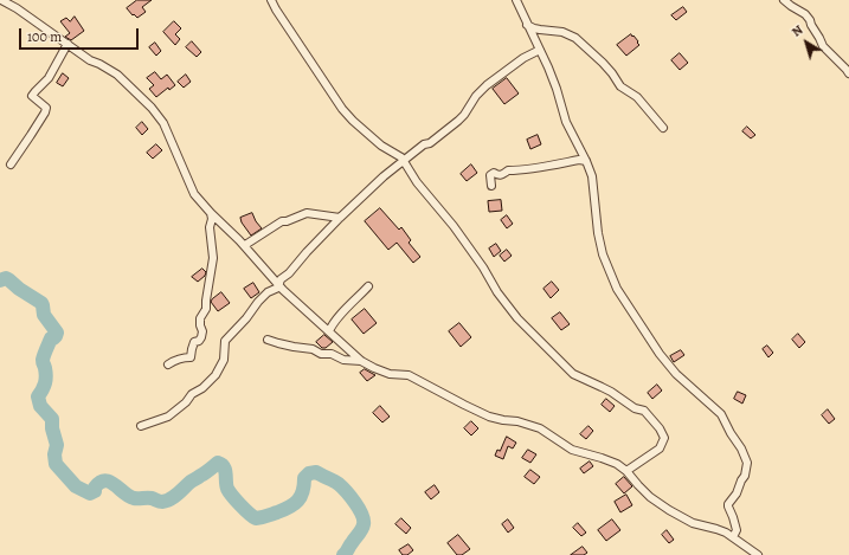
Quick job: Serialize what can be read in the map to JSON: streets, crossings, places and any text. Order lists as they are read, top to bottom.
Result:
{
  "scale_bar": "100 m",
  "north": "top left"
}
